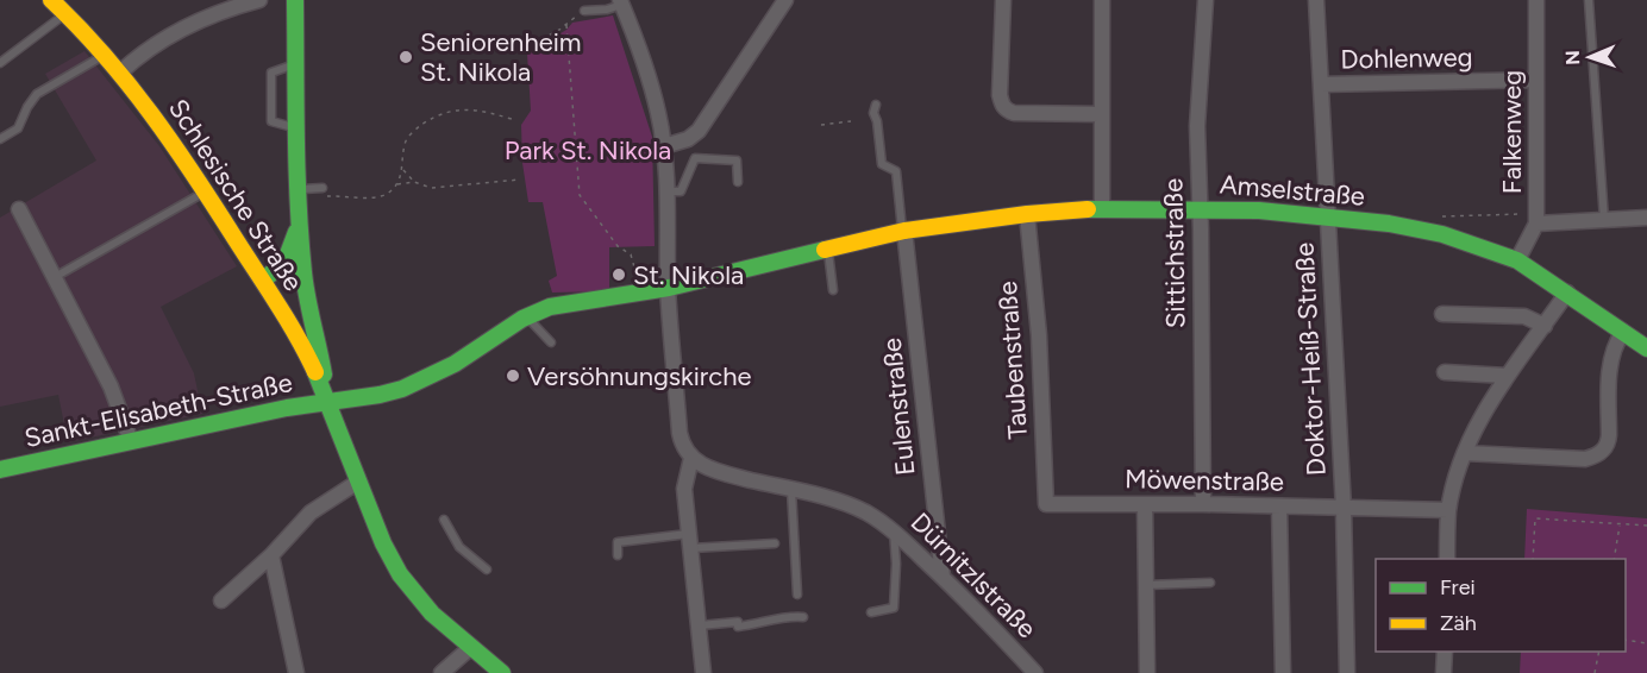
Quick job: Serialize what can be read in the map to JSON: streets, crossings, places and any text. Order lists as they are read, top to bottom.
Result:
{
  "streets": {
    "street": [
      "Dohlenweg",
      "Falkenweg",
      "Amselstraße",
      "Schlesische Straße",
      "Sittichstraße",
      "Doktor-Heiß-Straße",
      "Taubenstraße",
      "Eulenstraße",
      "Sankt-Elisabeth-Straße",
      "Möwenstraße",
      "Dürnitzlstraße"
    ]
  },
  "crossings": [
    ["Dohlenweg", "Falkenweg"],
    ["Dohlenweg", "Doktor-Heiß-Straße"],
    ["Falkenweg", "Amselstraße"],
    ["Amselstraße", "Sittichstraße"],
    ["Amselstraße", "Doktor-Heiß-Straße"],
    ["Amselstraße", "Taubenstraße"],
    ["Amselstraße", "Eulenstraße"],
    ["Amselstraße", "Sankt-Elisabeth-Straße"],
    ["Schlesische Straße", "Sankt-Elisabeth-Straße"],
    ["Sittichstraße", "Möwenstraße"],
    ["Doktor-Heiß-Straße", "Möwenstraße"],
    ["Taubenstraße", "Möwenstraße"],
    ["Eulenstraße", "Dürnitzlstraße"]
  ],
  "parks": ["Park St. Nikola"],
  "places": ["Seniorenheim St. Nikola", "St. Nikola", "Versöhnungskirche"],
  "legend": ["Frei", "Zäh"],
  "north": "left"
}
